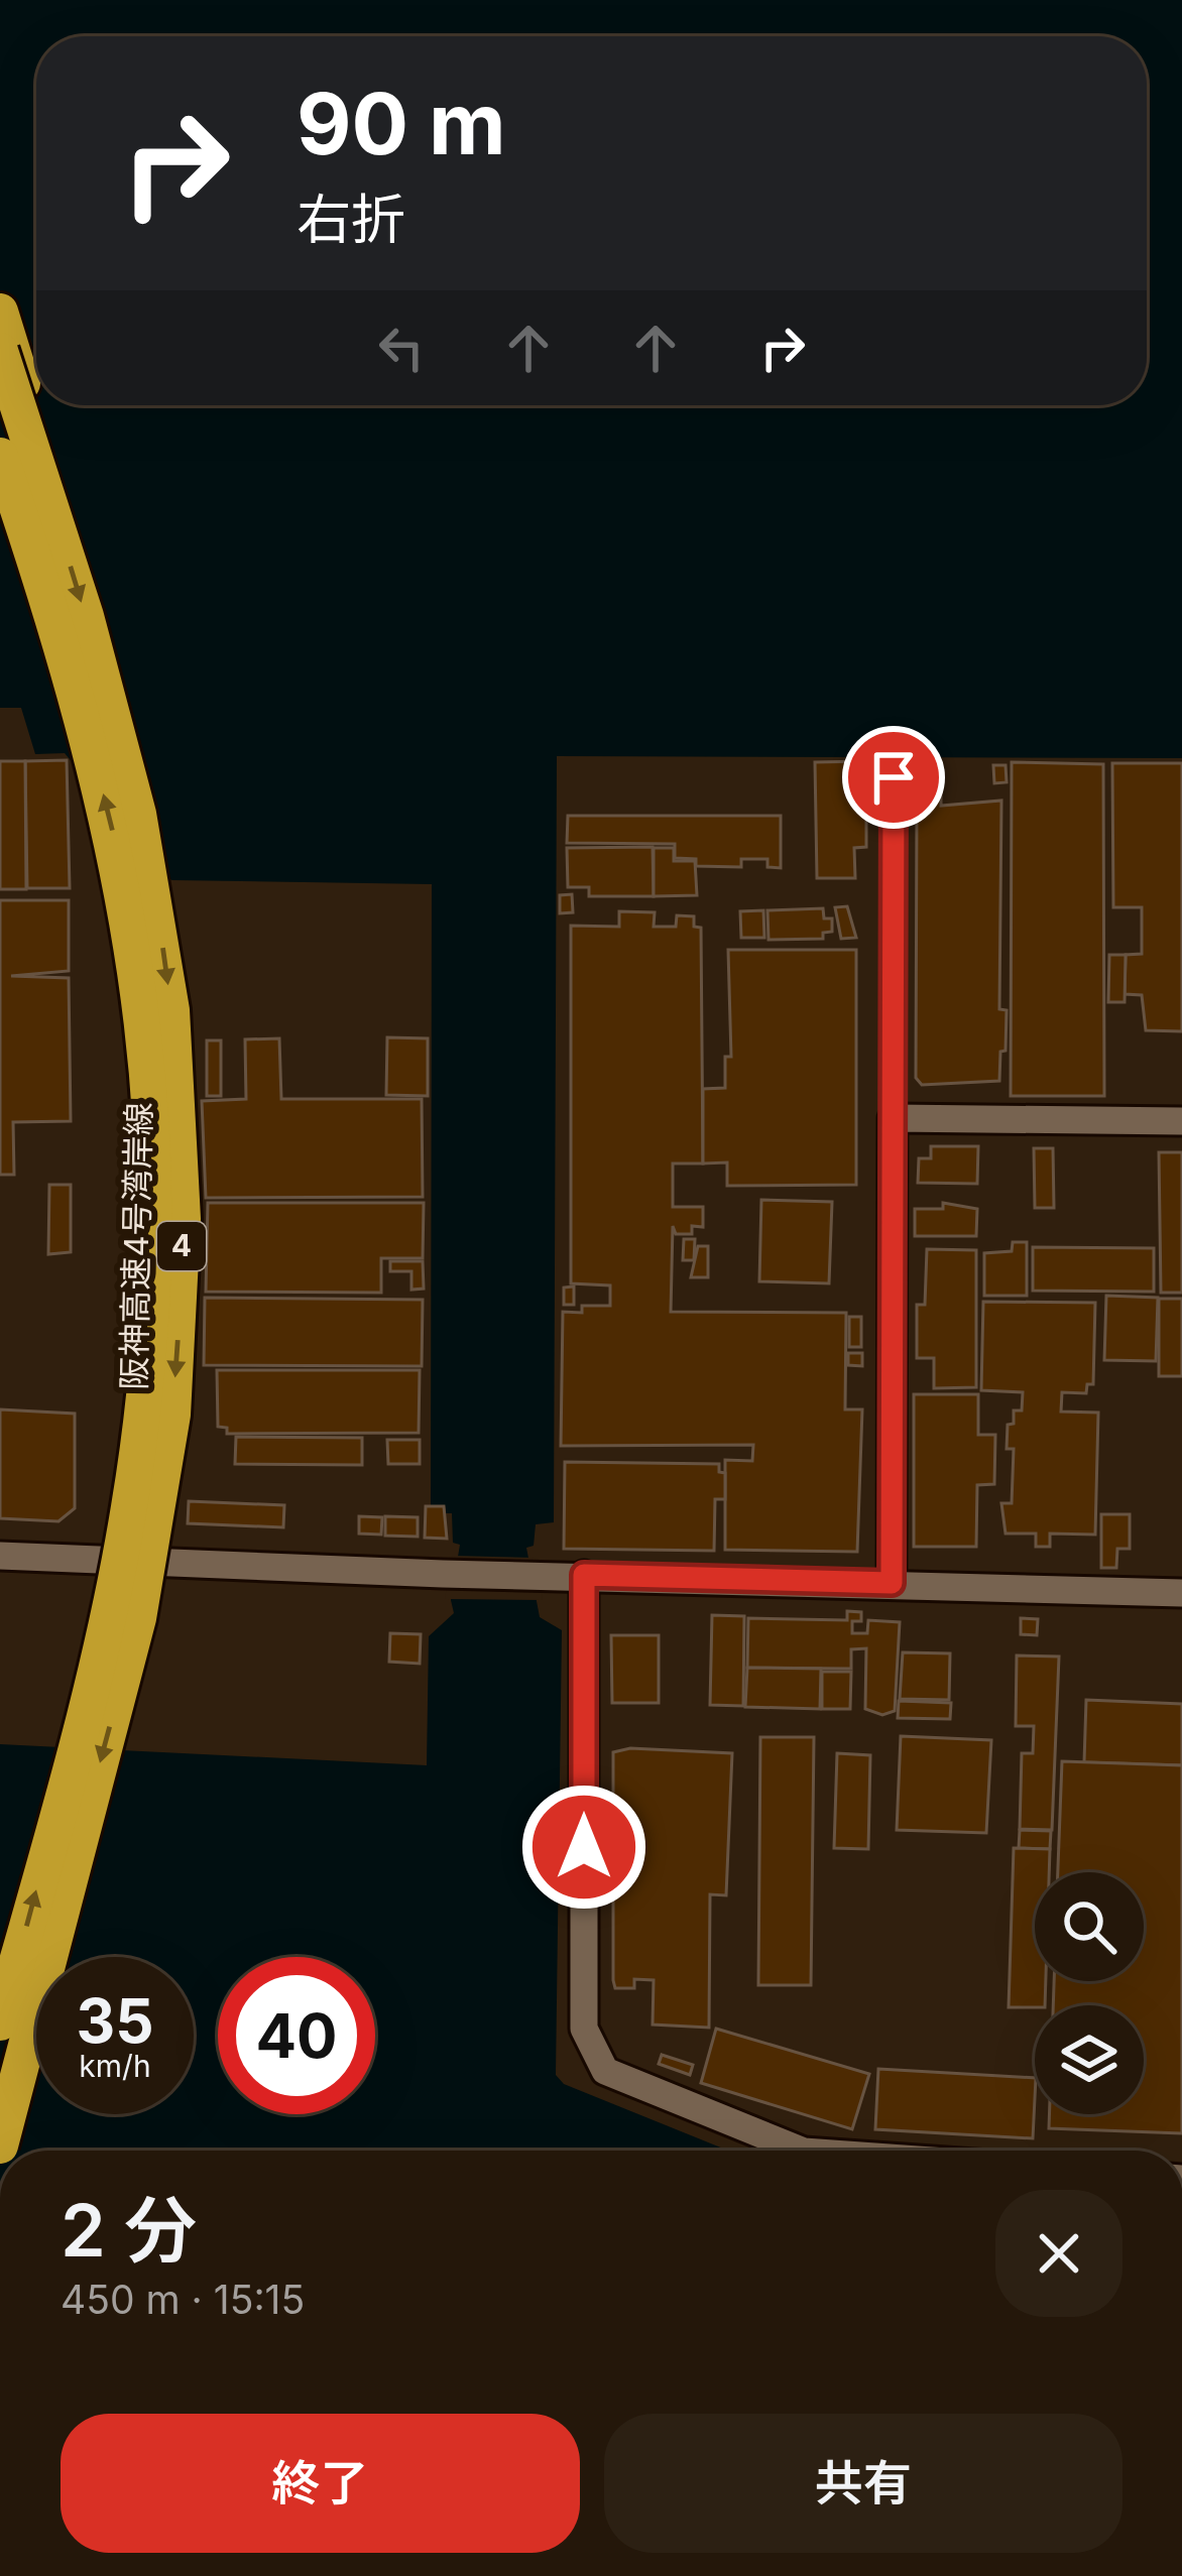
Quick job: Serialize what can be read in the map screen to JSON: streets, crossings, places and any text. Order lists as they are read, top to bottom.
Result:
{
  "streets": {
    "highway": ["阪神高速4号湾岸線", "4"]
  },
  "crossings": [
    ["阪神高速4号湾岸線", "4"]
  ],
  "page": {
    "turn": ["90 m", "右折"],
    "speed": "35 km/h",
    "limit": "40",
    "heading": ["2 分", "450 m · 15:15"],
    "buttons": ["終了", "共有"]
  }
}
